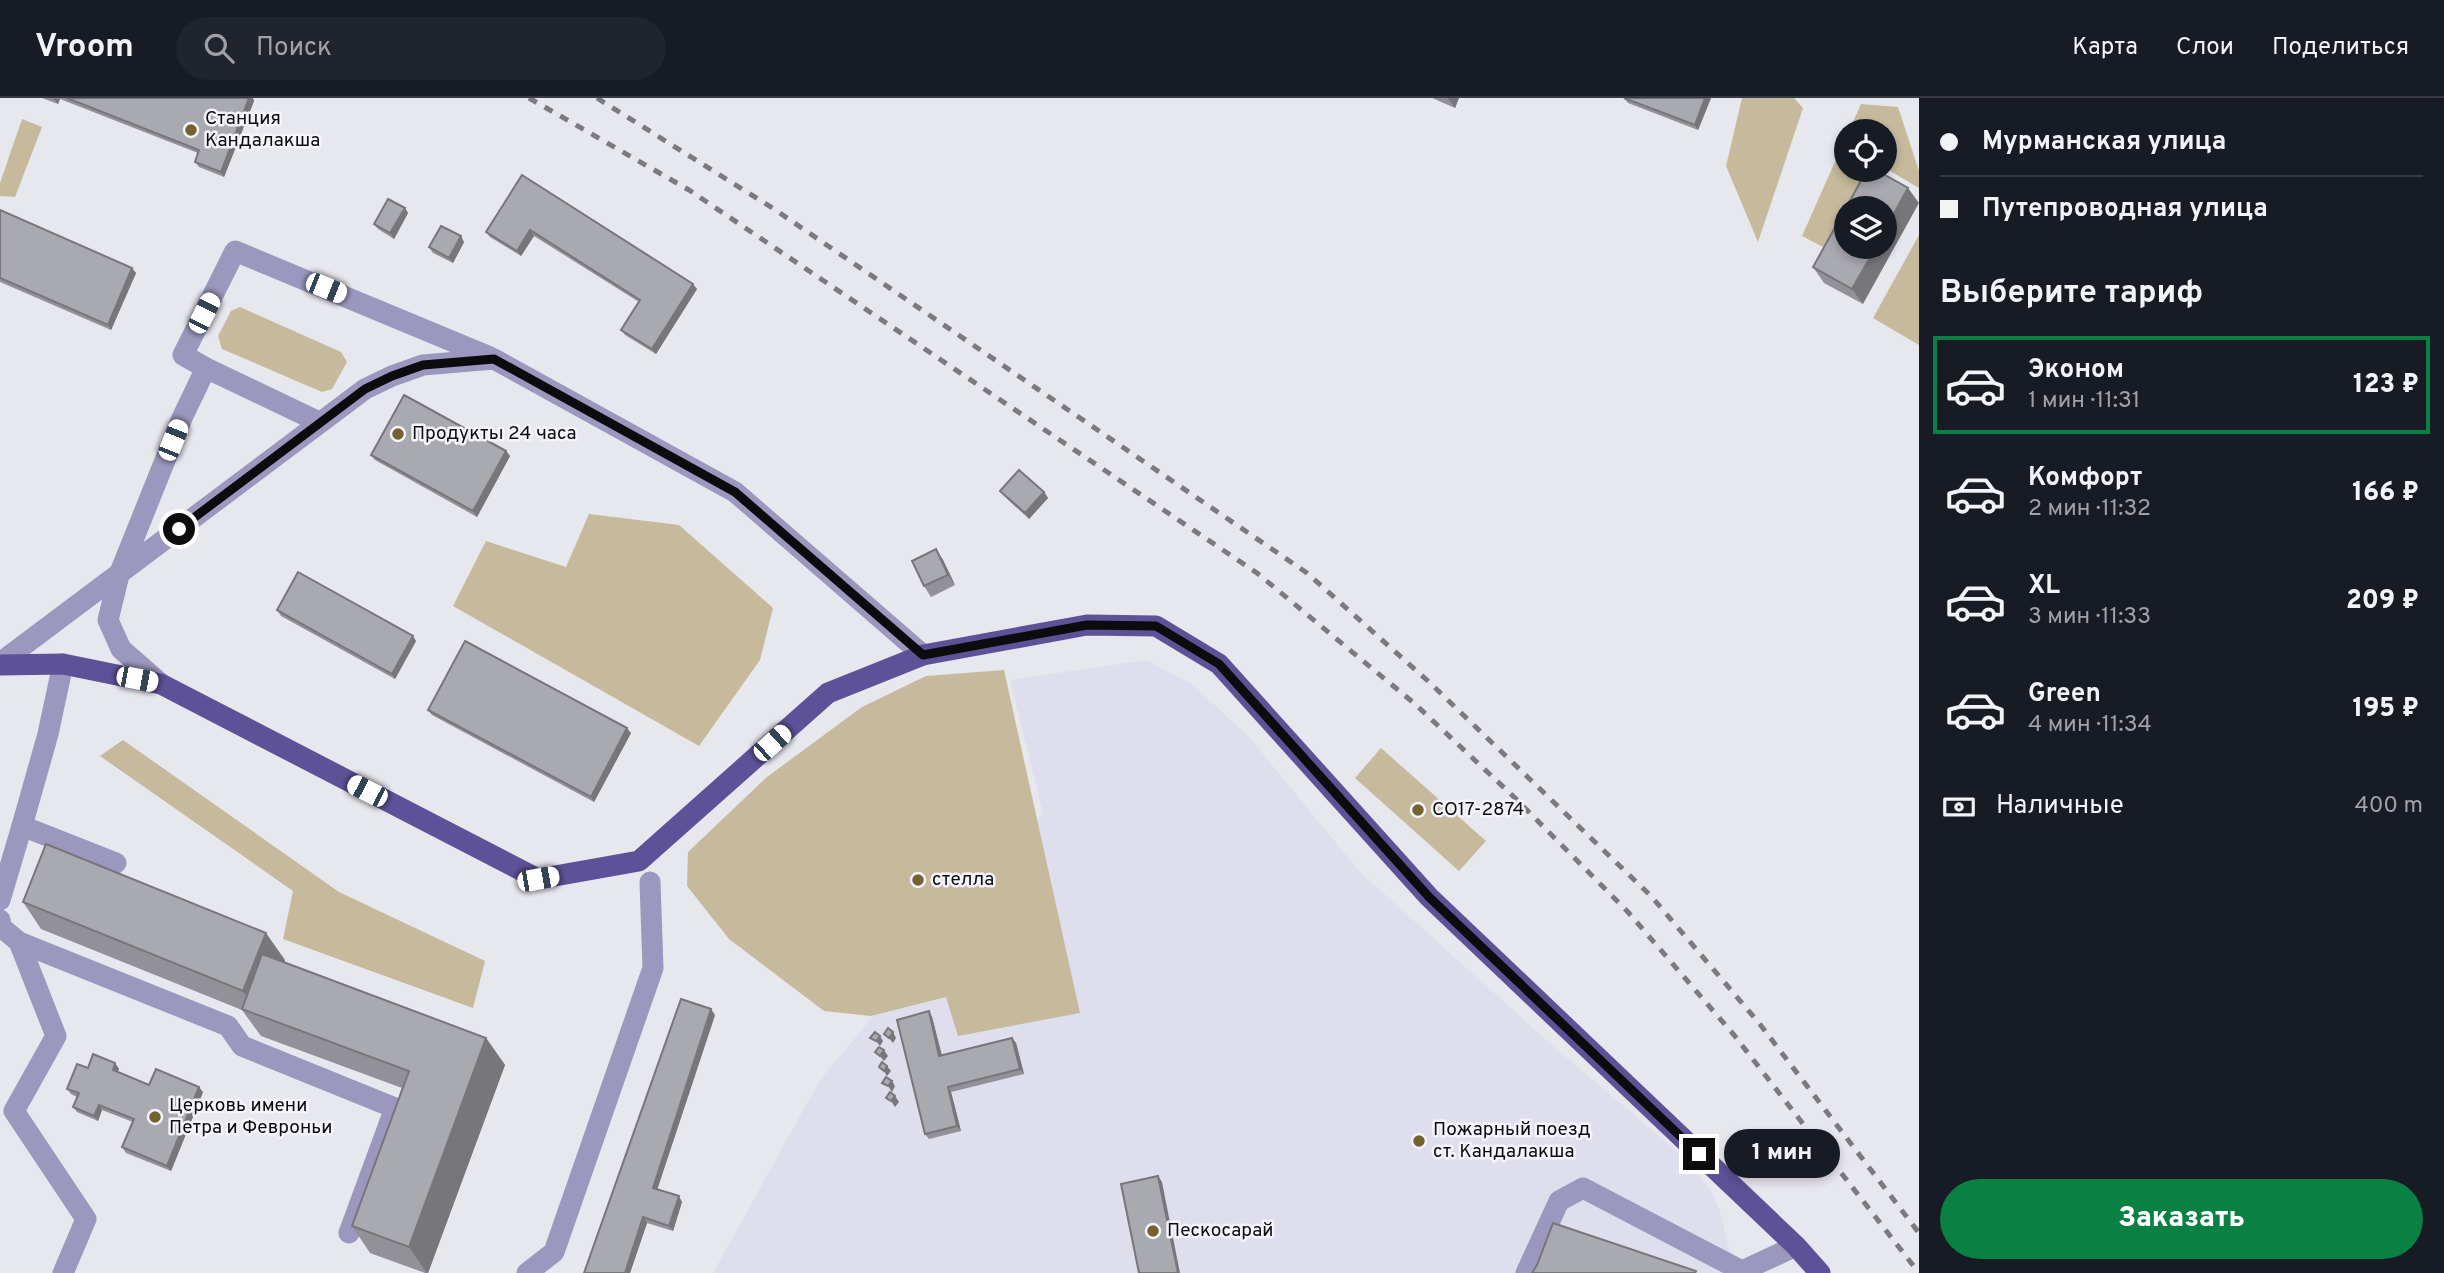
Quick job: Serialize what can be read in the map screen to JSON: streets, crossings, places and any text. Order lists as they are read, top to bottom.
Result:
{
  "places": [
    "Станция Кандалакша",
    "Продукты 24 часа",
    "СО17-2874",
    "стелла",
    "Церковь имени Петра и Февроньи",
    "Пожарный поезд ст. Кандалакша",
    "Пескосарай"
  ],
  "page": {
    "header": "Vroom",
    "search": "Поиск",
    "nav": ["Карта", "Слои", "Поделиться"],
    "banner": ["Мурманская улица", "Путепроводная улица"],
    "heading": "Выберите тариф",
    "list": [
      {
        "name": "Эконом",
        "note": "1 мин · 11:31",
        "value": "123 ₽"
      },
      {
        "name": "Комфорт",
        "note": "2 мин · 11:32",
        "value": "166 ₽"
      },
      {
        "name": "XL",
        "note": "3 мин · 11:33",
        "value": "209 ₽"
      },
      {
        "name": "Green",
        "note": "4 мин · 11:34",
        "value": "195 ₽"
      }
    ],
    "pay": ["Наличные", "400 m"],
    "bubble": "1 мин",
    "buttons": "Заказать"
  }
}
